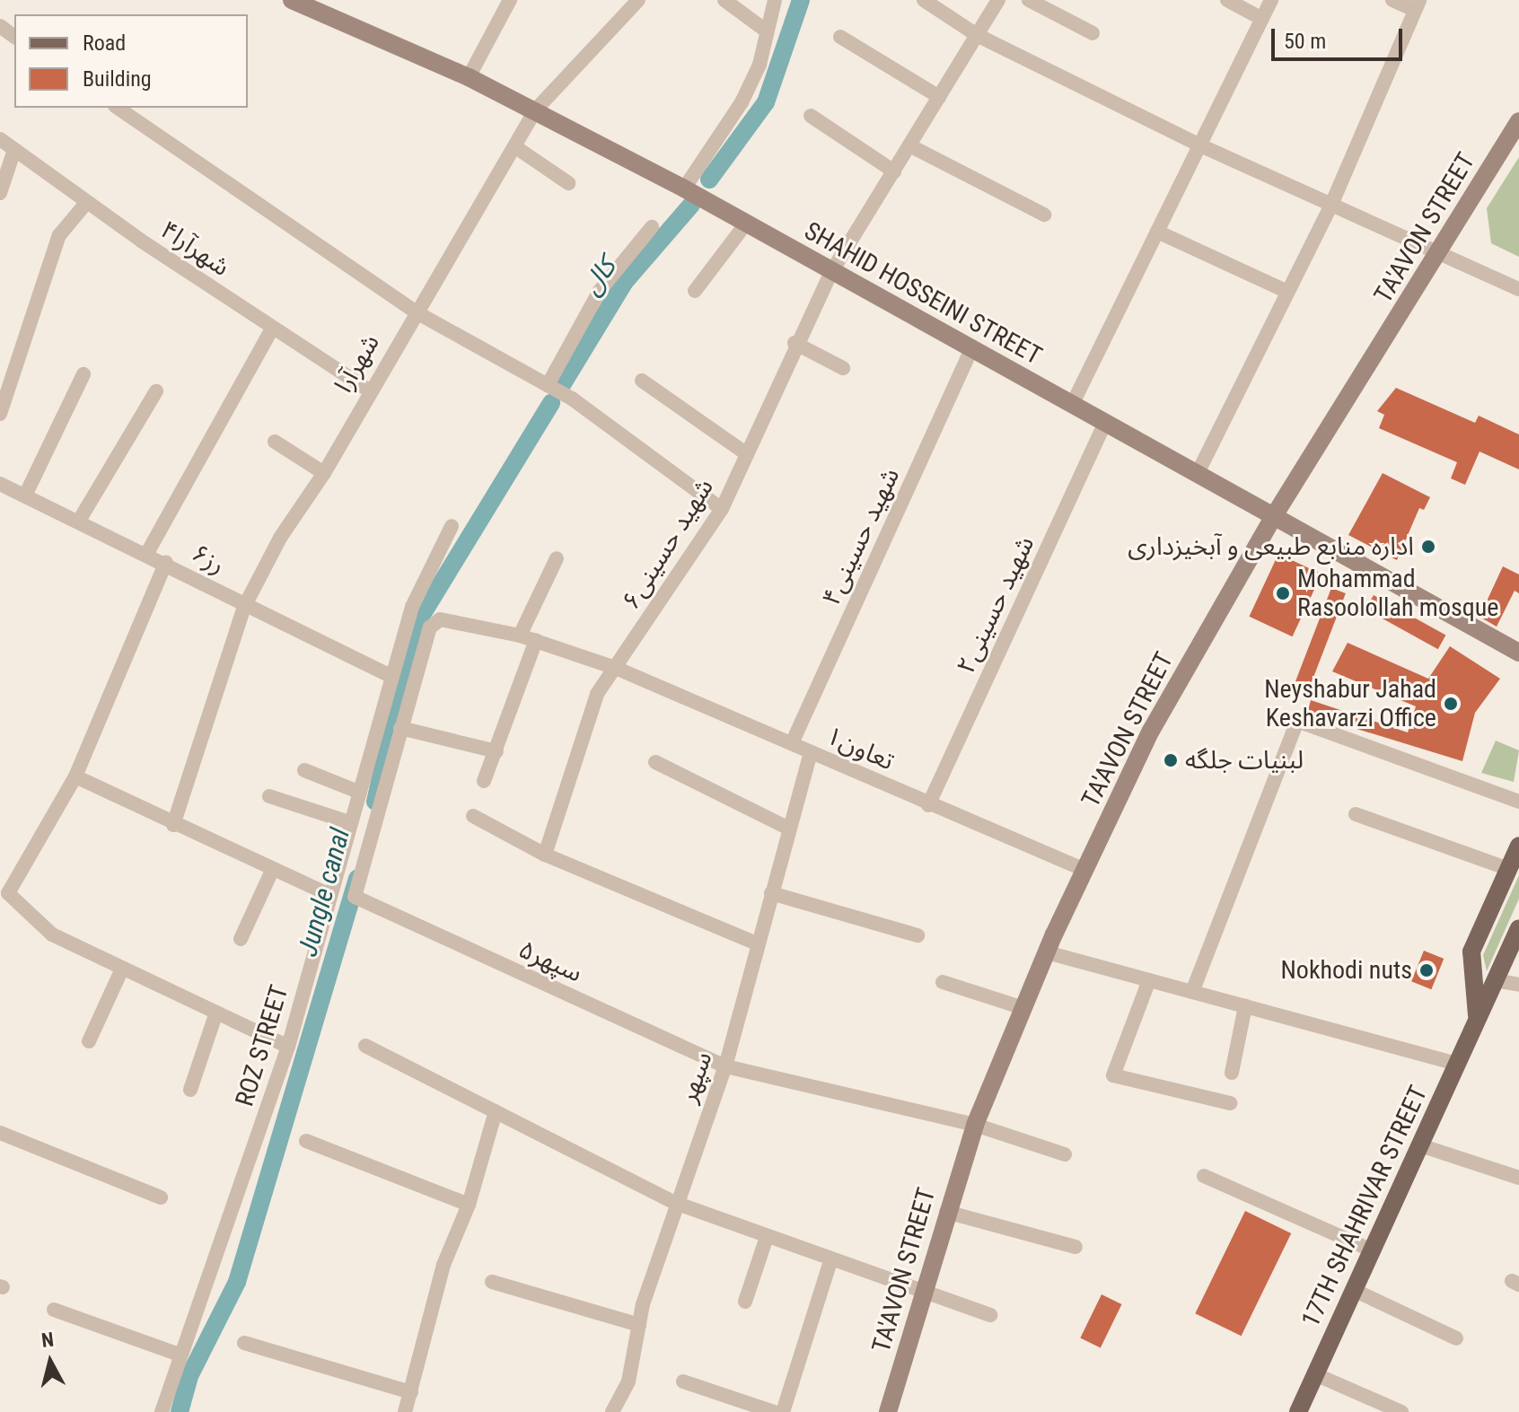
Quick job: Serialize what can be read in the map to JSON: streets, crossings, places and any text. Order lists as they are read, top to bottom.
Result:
{
  "streets": {
    "main road": ["17TH SHAHRIVAR STREET"],
    "street": [
      "TA'AVON STREET",
      "شهرآرا۴",
      "SHAHID HOSSEINI STREET",
      "شهرآرا",
      "شهید حسینی۴",
      "شهید حسینی۶",
      "رز۶",
      "شهید حسینی۲",
      "تعاون۱",
      "سپهر۵",
      "ROZ STREET",
      "سپهر"
    ]
  },
  "crossings": [
    ["TA'AVON STREET", "SHAHID HOSSEINI STREET"],
    ["TA'AVON STREET", "تعاون۱"],
    ["TA'AVON STREET", "سپهر۵"],
    ["شهرآرا۴", "شهرآرا"],
    ["SHAHID HOSSEINI STREET", "شهرآرا"],
    ["SHAHID HOSSEINI STREET", "شهید حسینی۴"],
    ["SHAHID HOSSEINI STREET", "شهید حسینی۶"],
    ["SHAHID HOSSEINI STREET", "شهید حسینی۲"],
    ["شهرآرا", "رز۶"],
    ["شهید حسینی۴", "تعاون۱"],
    ["شهید حسینی۶", "تعاون۱"],
    ["رز۶", "ROZ STREET"],
    ["شهید حسینی۲", "تعاون۱"],
    ["تعاون۱", "سپهر"],
    ["سپهر۵", "سپهر"]
  ],
  "water": ["کال", "Jungle canal"],
  "places": [
    "اداره منابع طبیعی و آبخیزداری",
    "Mohammad Rasoolollah mosque",
    "Neyshabur Jahad Keshavarzi Office",
    "لبنیات جلگه",
    "Nokhodi nuts"
  ],
  "legend": ["Road", "Building"],
  "scale_bar": "50 m",
  "north": "top"
}
